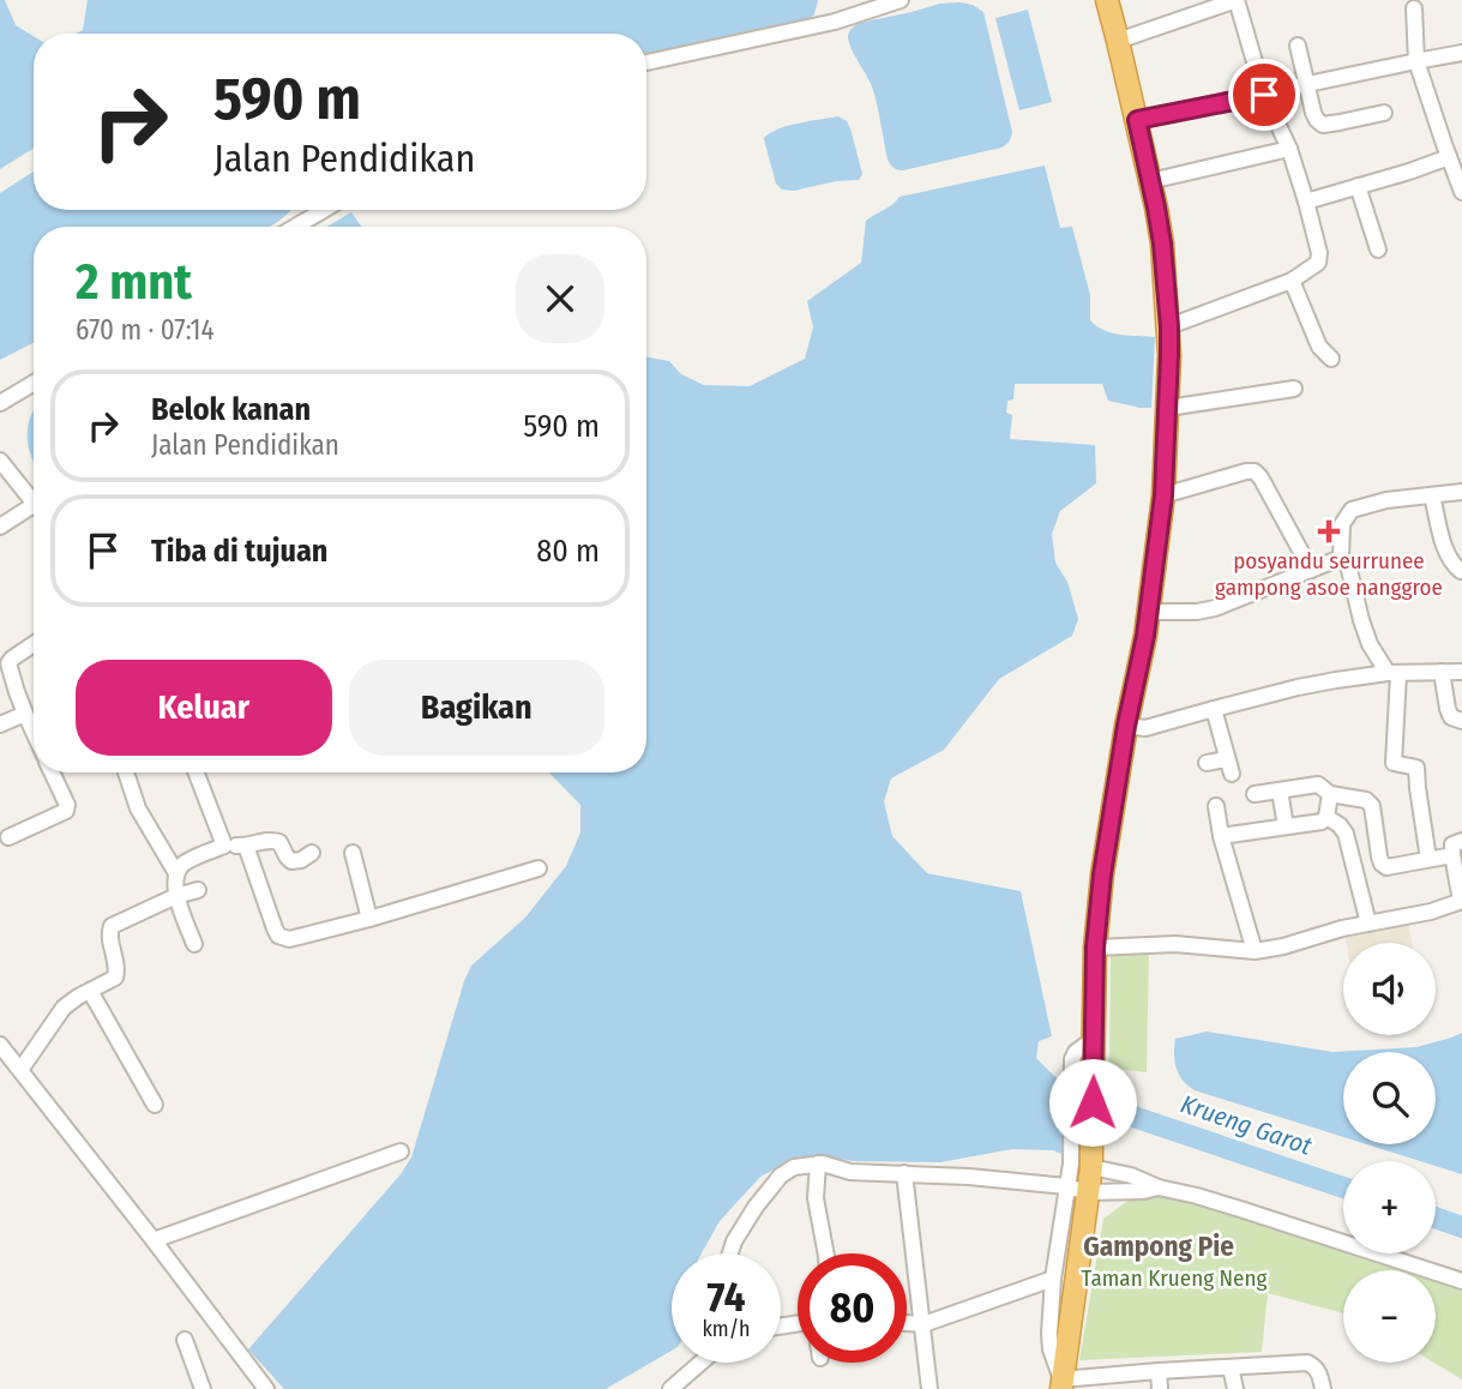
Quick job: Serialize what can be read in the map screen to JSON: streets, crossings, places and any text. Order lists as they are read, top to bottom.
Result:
{
  "districts": ["Gampong Pie"],
  "water": ["Krueng Garot"],
  "parks": ["Taman Krueng Neng"],
  "places": {
    "health": ["posyandu seurrunee gampong asoe nanggroe"]
  },
  "page": {
    "turn": ["590 m", "Jalan Pendidikan"],
    "heading": ["2 mnt", "670 m · 07:14"],
    "list": [
      {
        "name": "Belok kanan",
        "note": "Jalan Pendidikan",
        "value": "590 m"
      },
      {
        "name": "Tiba di tujuan",
        "value": "80 m"
      }
    ],
    "buttons": ["Keluar", "Bagikan"],
    "map_buttons": ["+", "−"],
    "speed": "74 km/h",
    "limit": "80"
  }
}
